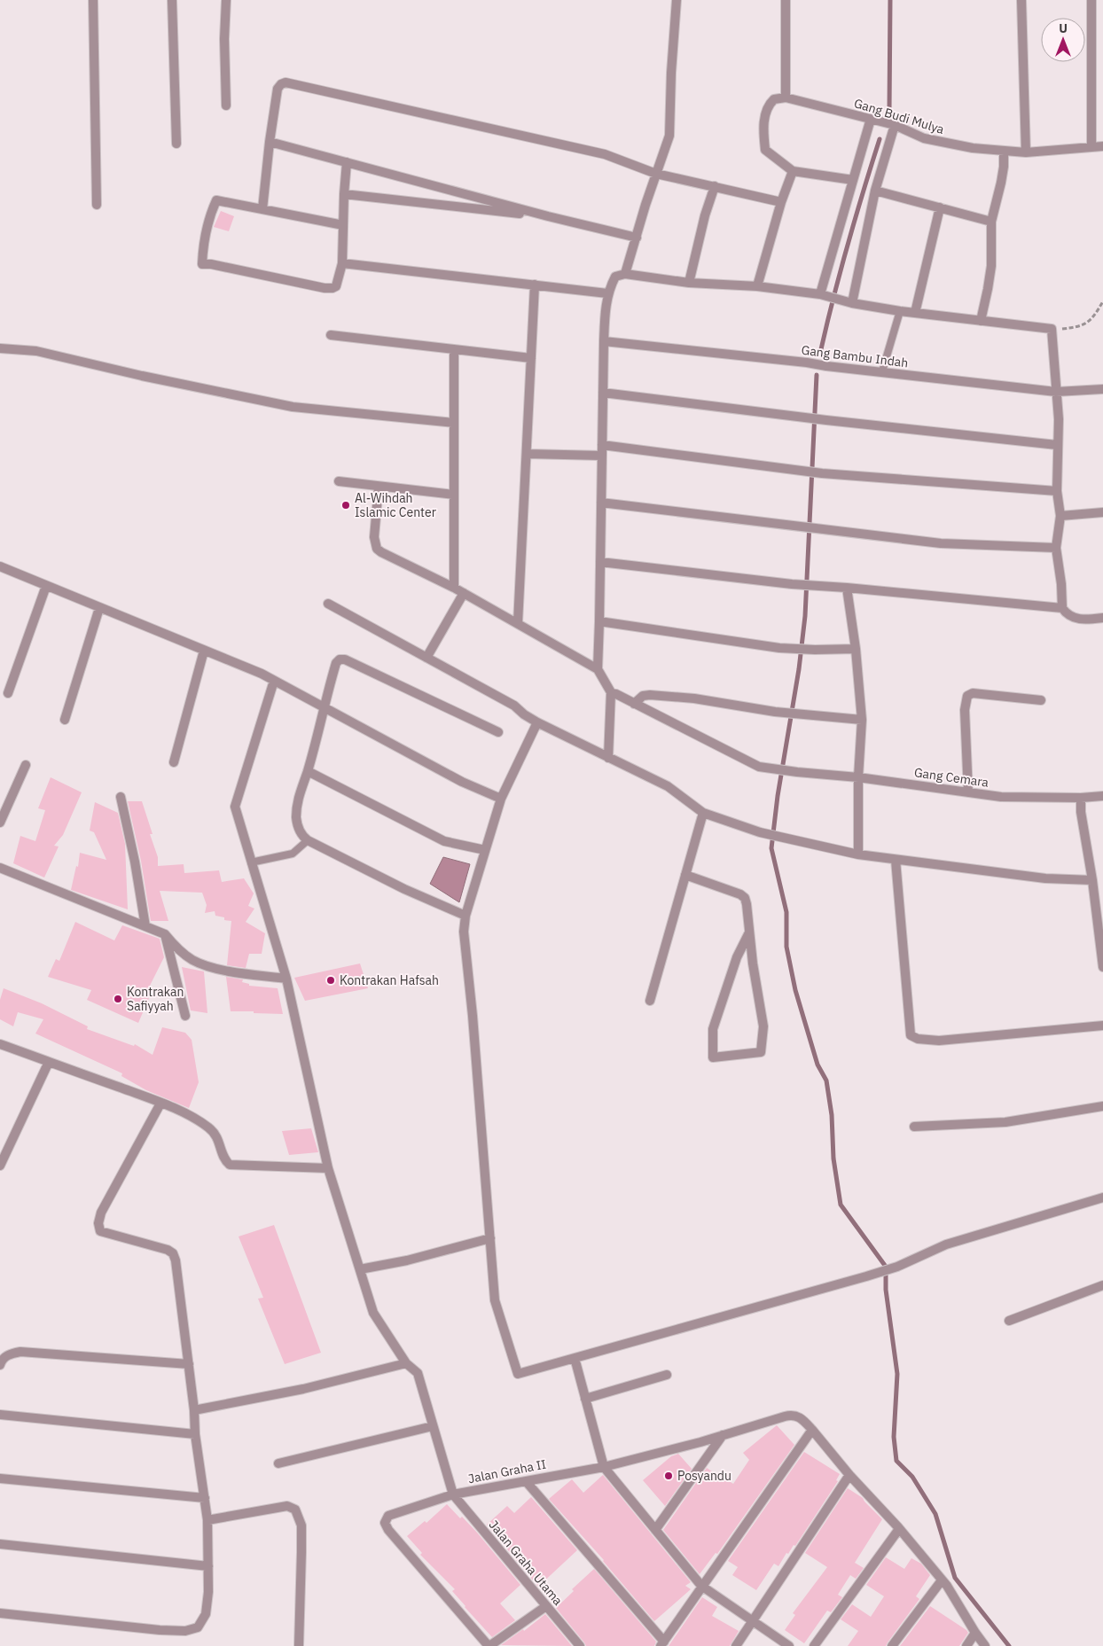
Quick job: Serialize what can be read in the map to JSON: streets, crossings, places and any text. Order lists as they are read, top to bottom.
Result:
{
  "streets": {
    "street": [
      "Gang Budi Mulya",
      "Gang Bambu Indah",
      "Gang Cemara",
      "Jalan Graha II",
      "Jalan Graha Utama"
    ]
  },
  "crossings": [
    ["Jalan Graha II", "Jalan Graha Utama"]
  ],
  "places": [
    "Al-Wihdah Islamic Center",
    "Kontrakan Hafsah",
    "Kontrakan Safiyyah",
    "Posyandu"
  ],
  "north": "top"
}
